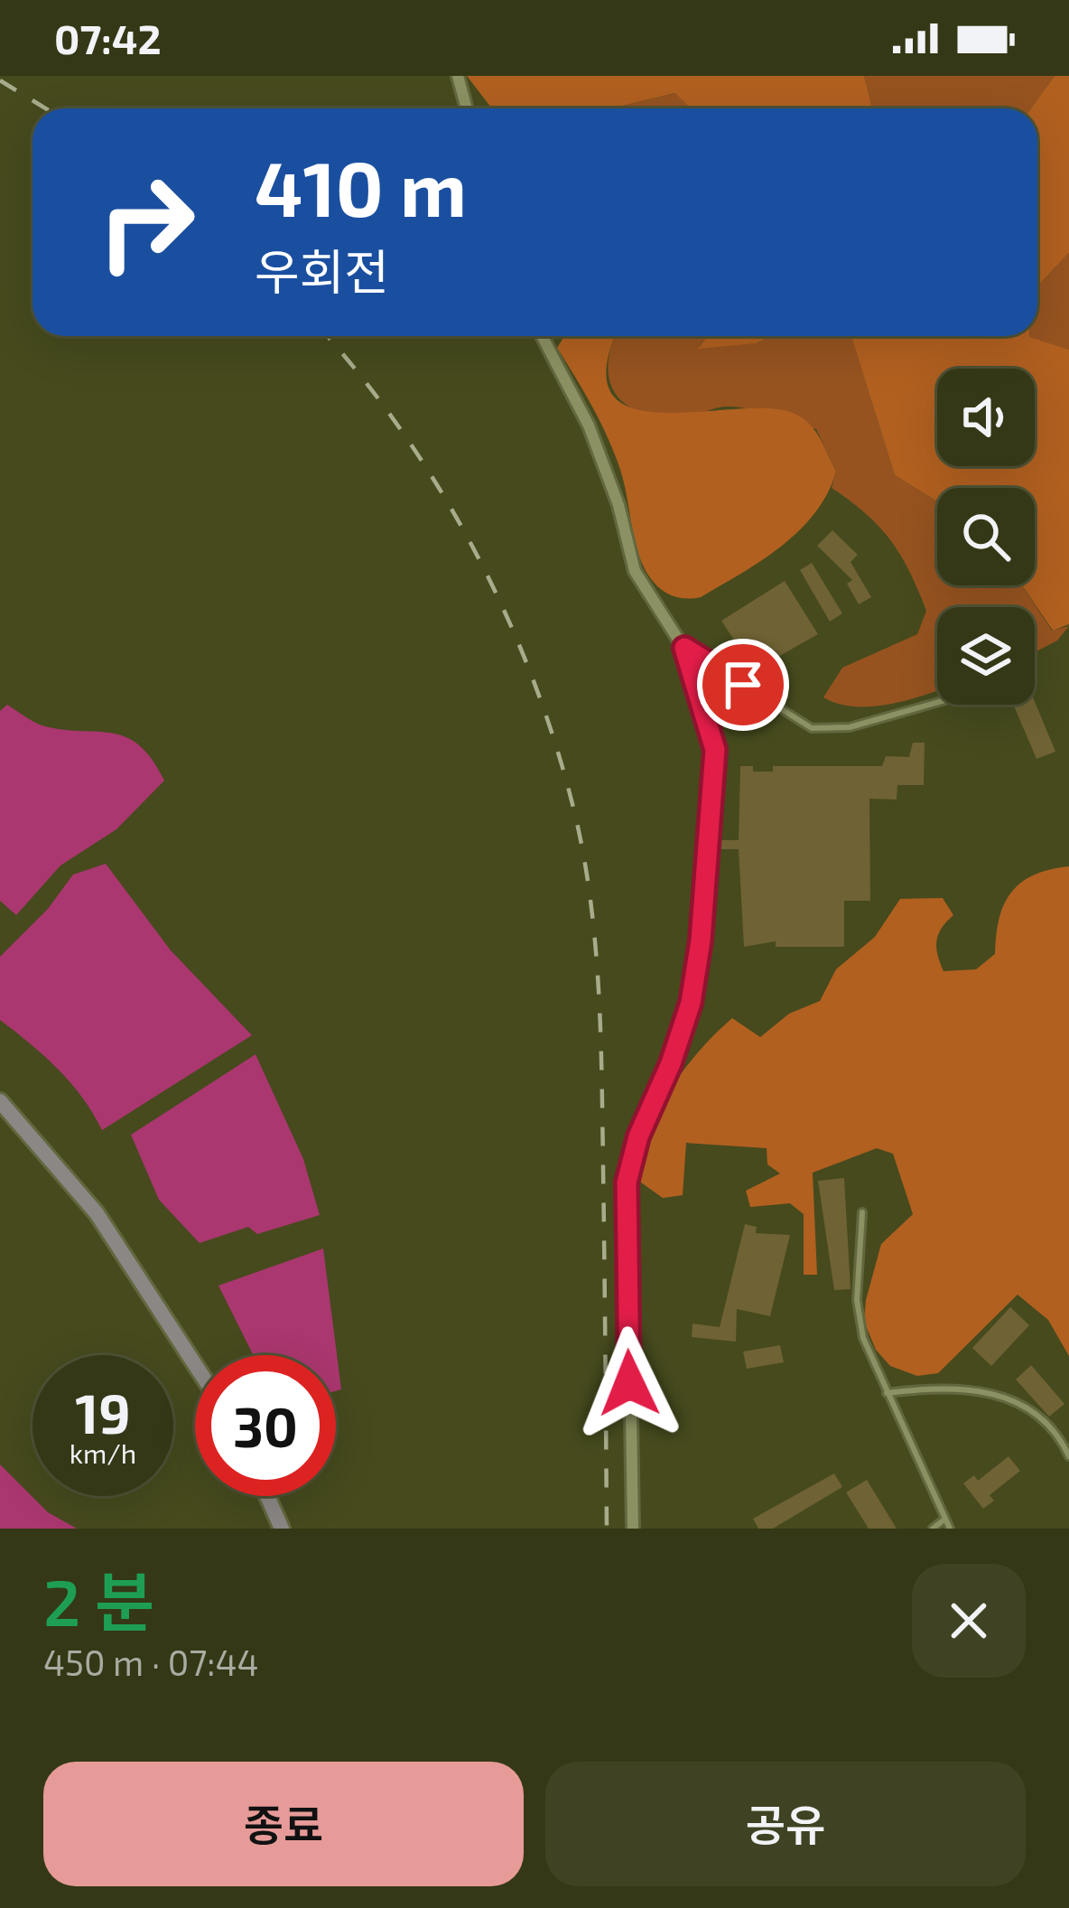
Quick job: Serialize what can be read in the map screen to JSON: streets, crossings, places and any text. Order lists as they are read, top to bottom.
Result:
{
  "page": {
    "status": "07:42",
    "turn": ["410 m", "우회전"],
    "speed": "19 km/h",
    "limit": "30",
    "heading": ["2 분", "450 m · 07:44"],
    "buttons": ["종료", "공유"]
  }
}
